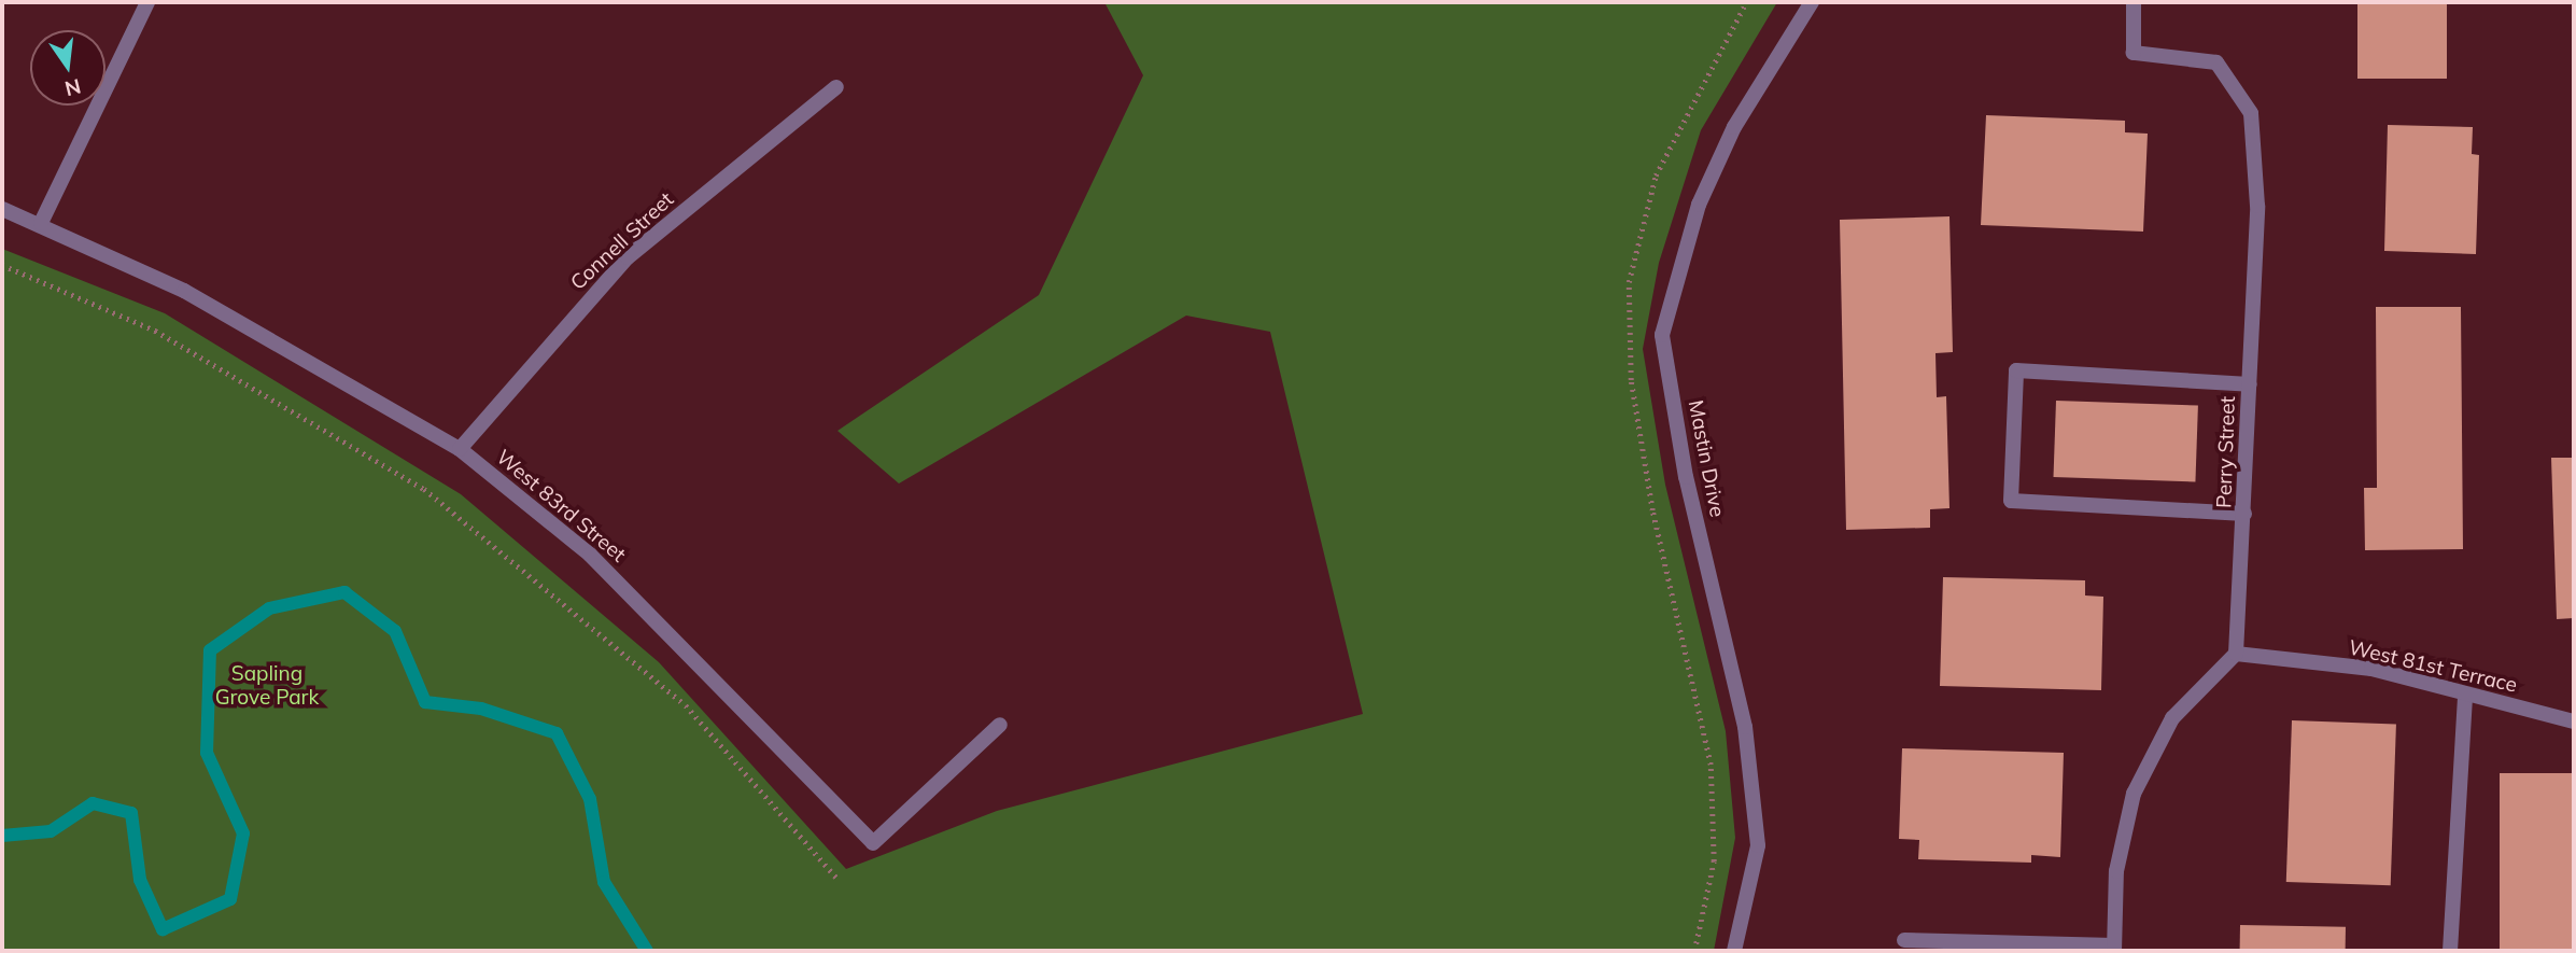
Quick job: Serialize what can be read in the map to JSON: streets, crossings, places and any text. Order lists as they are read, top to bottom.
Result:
{
  "streets": {
    "street": [
      "Connell Street",
      "Perry Street",
      "Mastin Drive",
      "West 83rd Street",
      "West 81st Terrace"
    ]
  },
  "crossings": [
    ["Connell Street", "West 83rd Street"],
    ["Perry Street", "West 81st Terrace"]
  ],
  "parks": ["Sapling Grove Park"],
  "north": "bottom"
}
